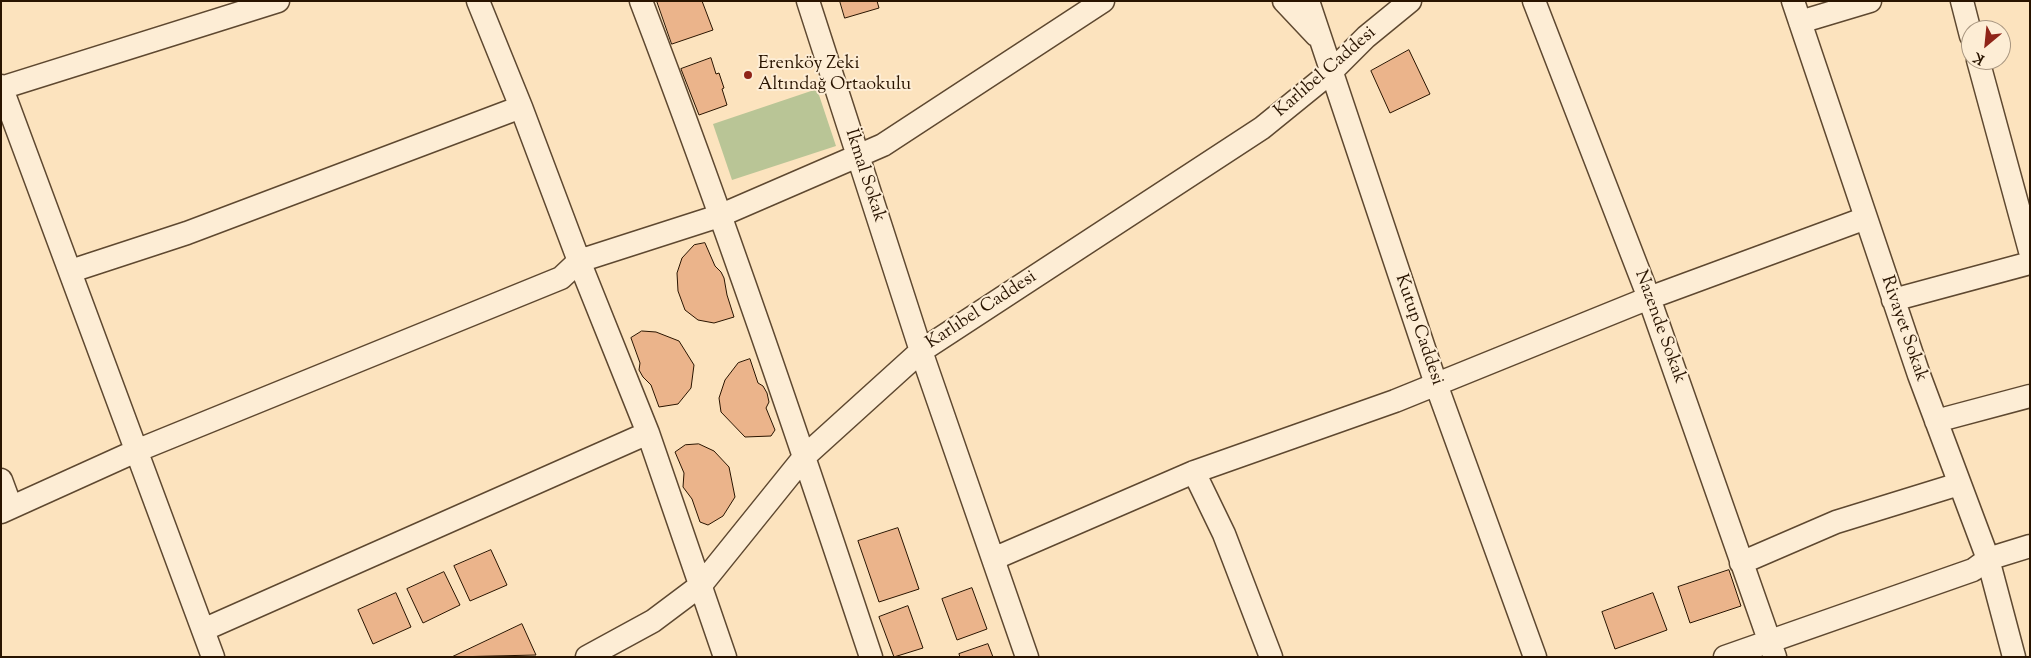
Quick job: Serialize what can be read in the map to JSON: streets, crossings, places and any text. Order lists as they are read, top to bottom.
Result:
{
  "streets": {
    "street": [
      "Karlıbel Caddesi",
      "İkmal Sokak",
      "Nazende Sokak",
      "Rivayet Sokak",
      "Kutup Caddesi"
    ]
  },
  "crossings": [
    ["Karlıbel Caddesi", "İkmal Sokak"],
    ["Karlıbel Caddesi", "Kutup Caddesi"]
  ],
  "places": ["Erenköy Zeki Altındağ Ortaokulu"],
  "north": "bottom left"
}
